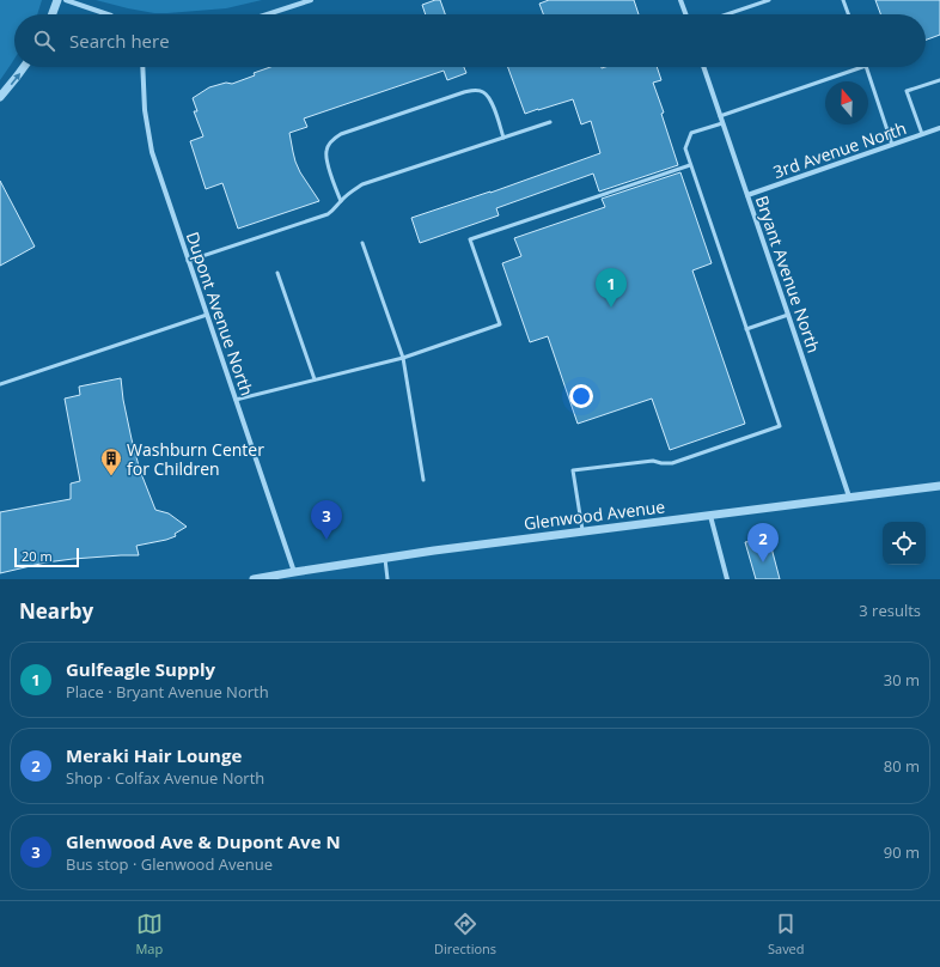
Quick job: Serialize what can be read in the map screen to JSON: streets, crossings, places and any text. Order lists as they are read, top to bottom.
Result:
{
  "streets": {
    "street": [
      "3rd Avenue North",
      "Bryant Avenue North",
      "Dupont Avenue North",
      "Glenwood Avenue"
    ]
  },
  "crossings": [
    ["3rd Avenue North", "Bryant Avenue North"],
    ["Bryant Avenue North", "Glenwood Avenue"],
    ["Dupont Avenue North", "Glenwood Avenue"]
  ],
  "places": {
    "building": ["Washburn Center for Children"]
  },
  "scale_bar": "20 m",
  "north": "top",
  "page": {
    "search": "Search here",
    "pins": ["1", "3", "2"],
    "scale": "20 m",
    "heading": ["Nearby", "3 results"],
    "list": [
      {
        "mark": "1",
        "name": "Gulfeagle Supply",
        "note": "Place · Bryant Avenue North",
        "value": "30 m"
      },
      {
        "mark": "2",
        "name": "Meraki Hair Lounge",
        "note": "Shop · Colfax Avenue North",
        "value": "80 m"
      },
      {
        "mark": "3",
        "name": "Glenwood Ave & Dupont Ave N",
        "note": "Bus stop · Glenwood Avenue",
        "value": "90 m"
      }
    ],
    "nav": ["Map", "Directions", "Saved"]
  }
}
